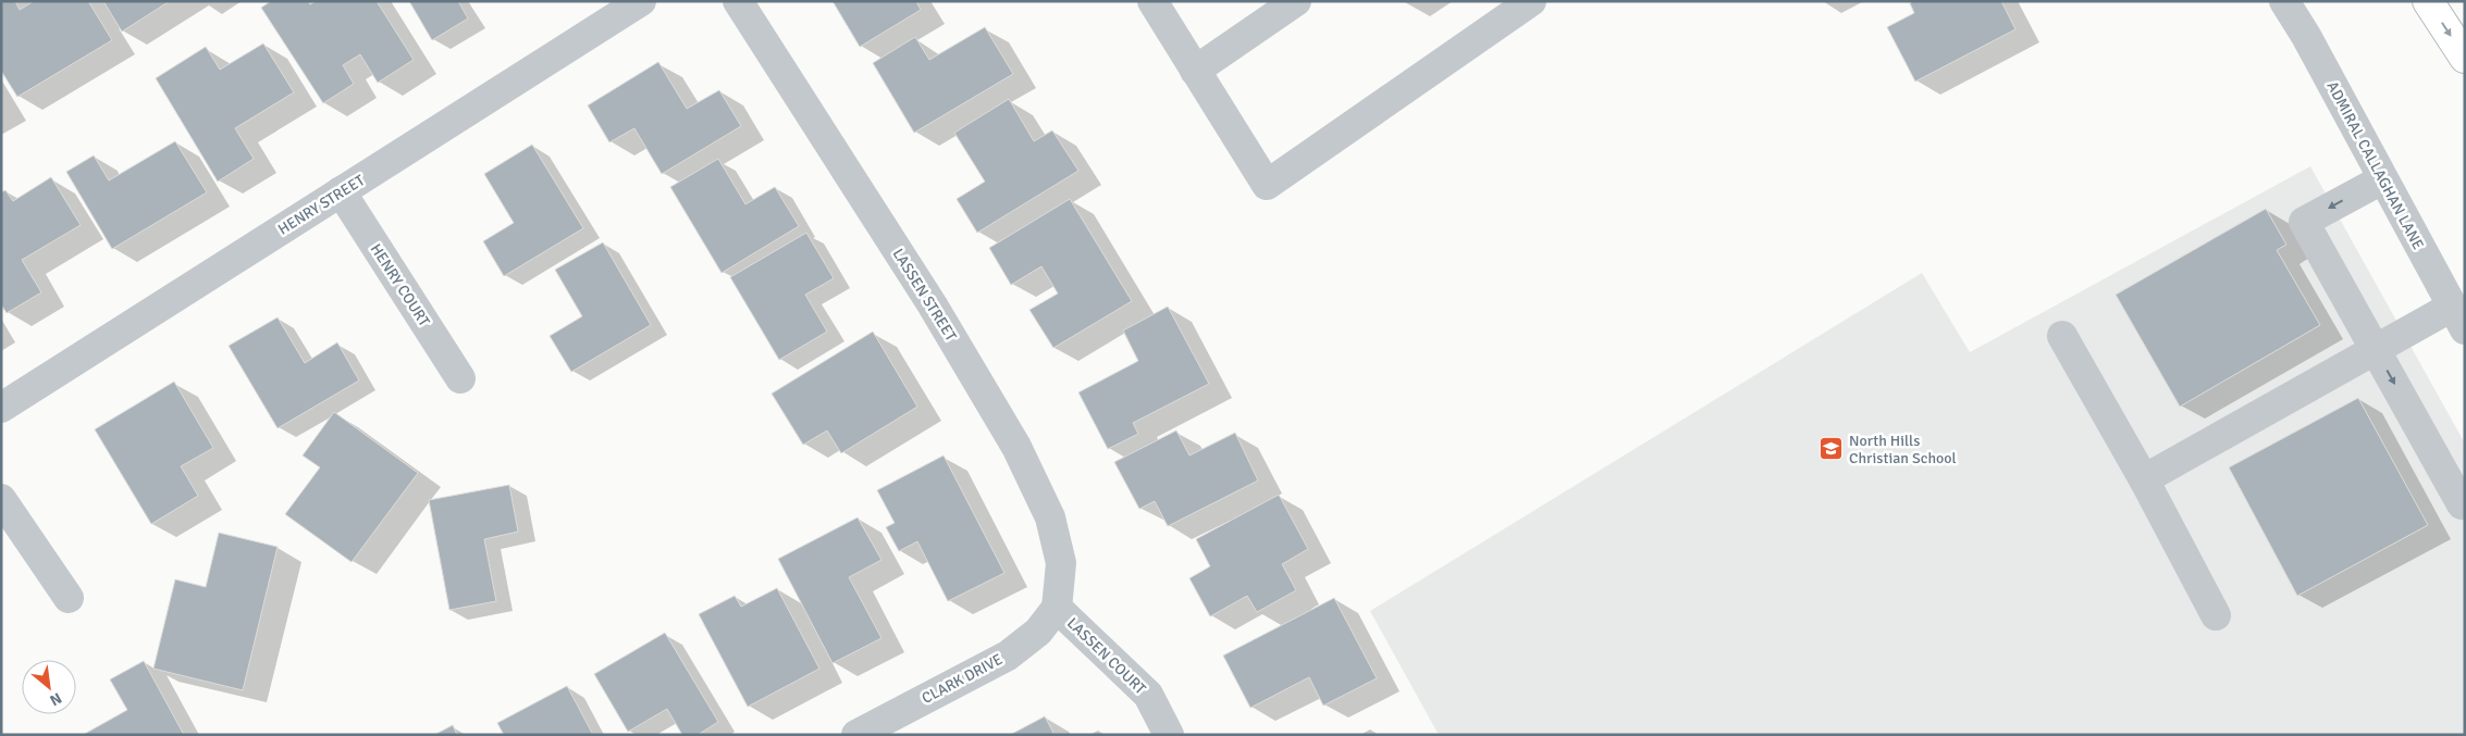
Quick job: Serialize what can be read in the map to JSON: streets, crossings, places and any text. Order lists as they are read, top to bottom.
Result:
{
  "streets": {
    "street": [
      "ADMIRAL CALLAGHAN LANE",
      "HENRY STREET",
      "HENRY COURT",
      "LASSEN STREET",
      "LASSEN COURT",
      "CLARK DRIVE"
    ]
  },
  "crossings": [
    ["HENRY STREET", "HENRY COURT"],
    ["LASSEN STREET", "LASSEN COURT"],
    ["LASSEN STREET", "CLARK DRIVE"],
    ["LASSEN COURT", "CLARK DRIVE"]
  ],
  "places": {
    "school or university": ["North Hills Christian School"]
  },
  "north": "bottom right"
}
